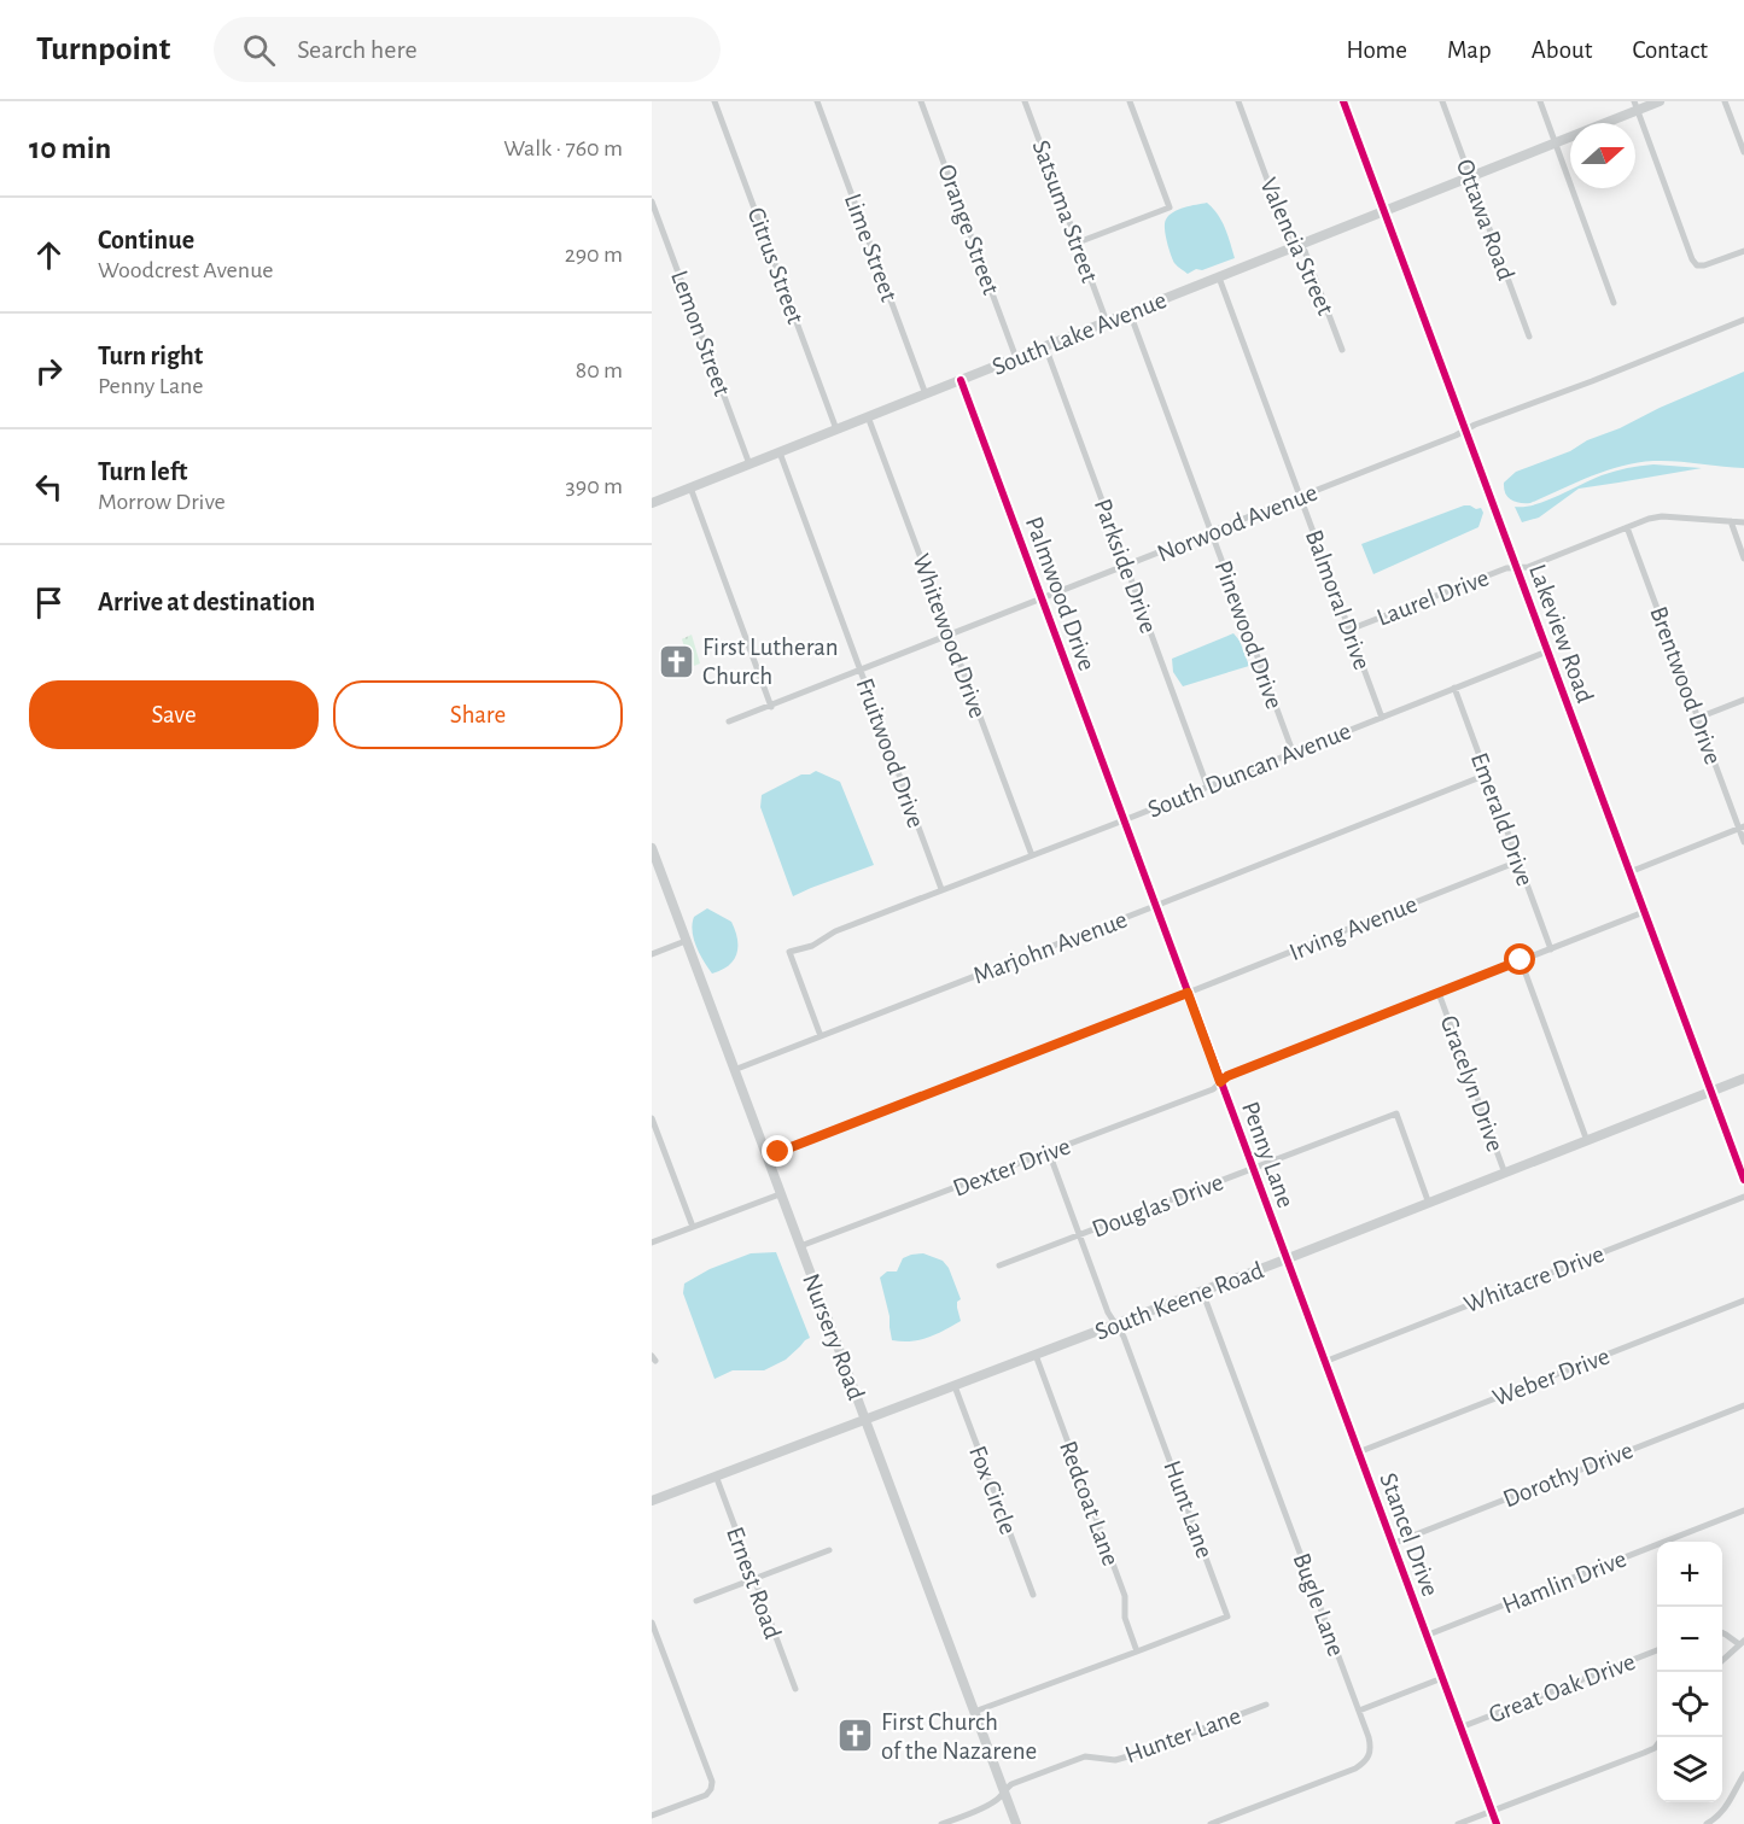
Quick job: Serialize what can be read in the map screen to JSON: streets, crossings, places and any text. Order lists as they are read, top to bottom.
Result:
{
  "streets": {
    "street": [
      "Satsuma Street",
      "Ottawa Road",
      "Orange Street",
      "Valencia Street",
      "Lime Street",
      "Citrus Street",
      "Lemon Street",
      "South Lake Avenue",
      "Norwood Avenue",
      "Parkside Drive",
      "Palmwood Drive",
      "Laurel Drive",
      "Balmoral Drive",
      "Lakeview Road",
      "Pinewood Drive",
      "Whitewood Drive",
      "Brentwood Drive",
      "Fruitwood Drive",
      "South Duncan Avenue",
      "Emerald Drive",
      "Irving Avenue",
      "Marjohn Avenue",
      "Gracelyn Drive",
      "Penny Lane",
      "Dexter Drive",
      "Douglas Drive",
      "Whitacre Drive",
      "South Keene Road",
      "Nursery Road",
      "Weber Drive",
      "Dorothy Drive",
      "Fox Circle",
      "Redcoat Lane",
      "Hunt Lane",
      "Stancel Drive",
      "Hamlin Drive",
      "Ernest Road",
      "Bugle Lane",
      "Great Oak Drive",
      "Hunter Lane"
    ]
  },
  "crossings": [
    ["Satsuma Street", "South Lake Avenue"],
    ["Ottawa Road", "South Lake Avenue"],
    ["Orange Street", "South Lake Avenue"],
    ["Valencia Street", "South Lake Avenue"],
    ["Lime Street", "South Lake Avenue"],
    ["Citrus Street", "South Lake Avenue"],
    ["Lemon Street", "South Lake Avenue"],
    ["South Lake Avenue", "Parkside Drive"],
    ["South Lake Avenue", "Palmwood Drive"],
    ["South Lake Avenue", "Balmoral Drive"],
    ["South Lake Avenue", "Lakeview Road"],
    ["South Lake Avenue", "Pinewood Drive"],
    ["South Lake Avenue", "Whitewood Drive"],
    ["South Lake Avenue", "Fruitwood Drive"],
    ["Norwood Avenue", "Parkside Drive"],
    ["Norwood Avenue", "Palmwood Drive"],
    ["Norwood Avenue", "Balmoral Drive"],
    ["Norwood Avenue", "Lakeview Road"],
    ["Norwood Avenue", "Pinewood Drive"],
    ["Norwood Avenue", "Whitewood Drive"],
    ["Norwood Avenue", "Fruitwood Drive"],
    ["Parkside Drive", "South Duncan Avenue"],
    ["Palmwood Drive", "South Duncan Avenue"],
    ["Palmwood Drive", "Penny Lane"],
    ["Laurel Drive", "Balmoral Drive"],
    ["Laurel Drive", "Lakeview Road"],
    ["Balmoral Drive", "South Duncan Avenue"],
    ["Lakeview Road", "South Duncan Avenue"],
    ["Lakeview Road", "Dexter Drive"],
    ["Lakeview Road", "South Keene Road"],
    ["Pinewood Drive", "South Duncan Avenue"],
    ["Whitewood Drive", "South Duncan Avenue"],
    ["Fruitwood Drive", "South Duncan Avenue"],
    ["South Duncan Avenue", "Emerald Drive"],
    ["South Duncan Avenue", "Marjohn Avenue"],
    ["South Duncan Avenue", "Penny Lane"],
    ["Emerald Drive", "Irving Avenue"],
    ["Emerald Drive", "Marjohn Avenue"],
    ["Emerald Drive", "Dexter Drive"],
    ["Irving Avenue", "Penny Lane"],
    ["Irving Avenue", "Nursery Road"],
    ["Marjohn Avenue", "Penny Lane"],
    ["Marjohn Avenue", "Nursery Road"],
    ["Gracelyn Drive", "Dexter Drive"],
    ["Gracelyn Drive", "South Keene Road"],
    ["Penny Lane", "Dexter Drive"],
    ["Penny Lane", "Douglas Drive"],
    ["Penny Lane", "South Keene Road"],
    ["Penny Lane", "Stancel Drive"],
    ["Dexter Drive", "Nursery Road"],
    ["Dexter Drive", "Hunt Lane"],
    ["Douglas Drive", "South Keene Road"],
    ["Douglas Drive", "Hunt Lane"],
    ["Whitacre Drive", "Stancel Drive"],
    ["South Keene Road", "Nursery Road"],
    ["South Keene Road", "Fox Circle"],
    ["South Keene Road", "Redcoat Lane"],
    ["South Keene Road", "Hunt Lane"],
    ["South Keene Road", "Stancel Drive"],
    ["South Keene Road", "Ernest Road"],
    ["South Keene Road", "Bugle Lane"],
    ["Nursery Road", "Hunt Lane"],
    ["Nursery Road", "Hunter Lane"],
    ["Weber Drive", "Stancel Drive"],
    ["Dorothy Drive", "Stancel Drive"],
    ["Redcoat Lane", "Hunt Lane"],
    ["Stancel Drive", "Hamlin Drive"],
    ["Stancel Drive", "Great Oak Drive"]
  ],
  "places": {
    "church": ["First Lutheran Church", "First Church of the Nazarene"]
  },
  "north": "right",
  "page": {
    "header": "Turnpoint",
    "search": "Search here",
    "nav": [
      "Home",
      "Map",
      "About",
      "Contact"
    ],
    "heading": ["10 min", "Walk · 760 m"],
    "list": [
      ["Continue", "Woodcrest Avenue", "290 m"],
      ["Turn right", "Penny Lane", "80 m"],
      ["Turn left", "Morrow Drive", "390 m"],
      "Arrive at destination"
    ],
    "buttons": ["Save", "Share"],
    "map_buttons": ["+", "−"]
  }
}
